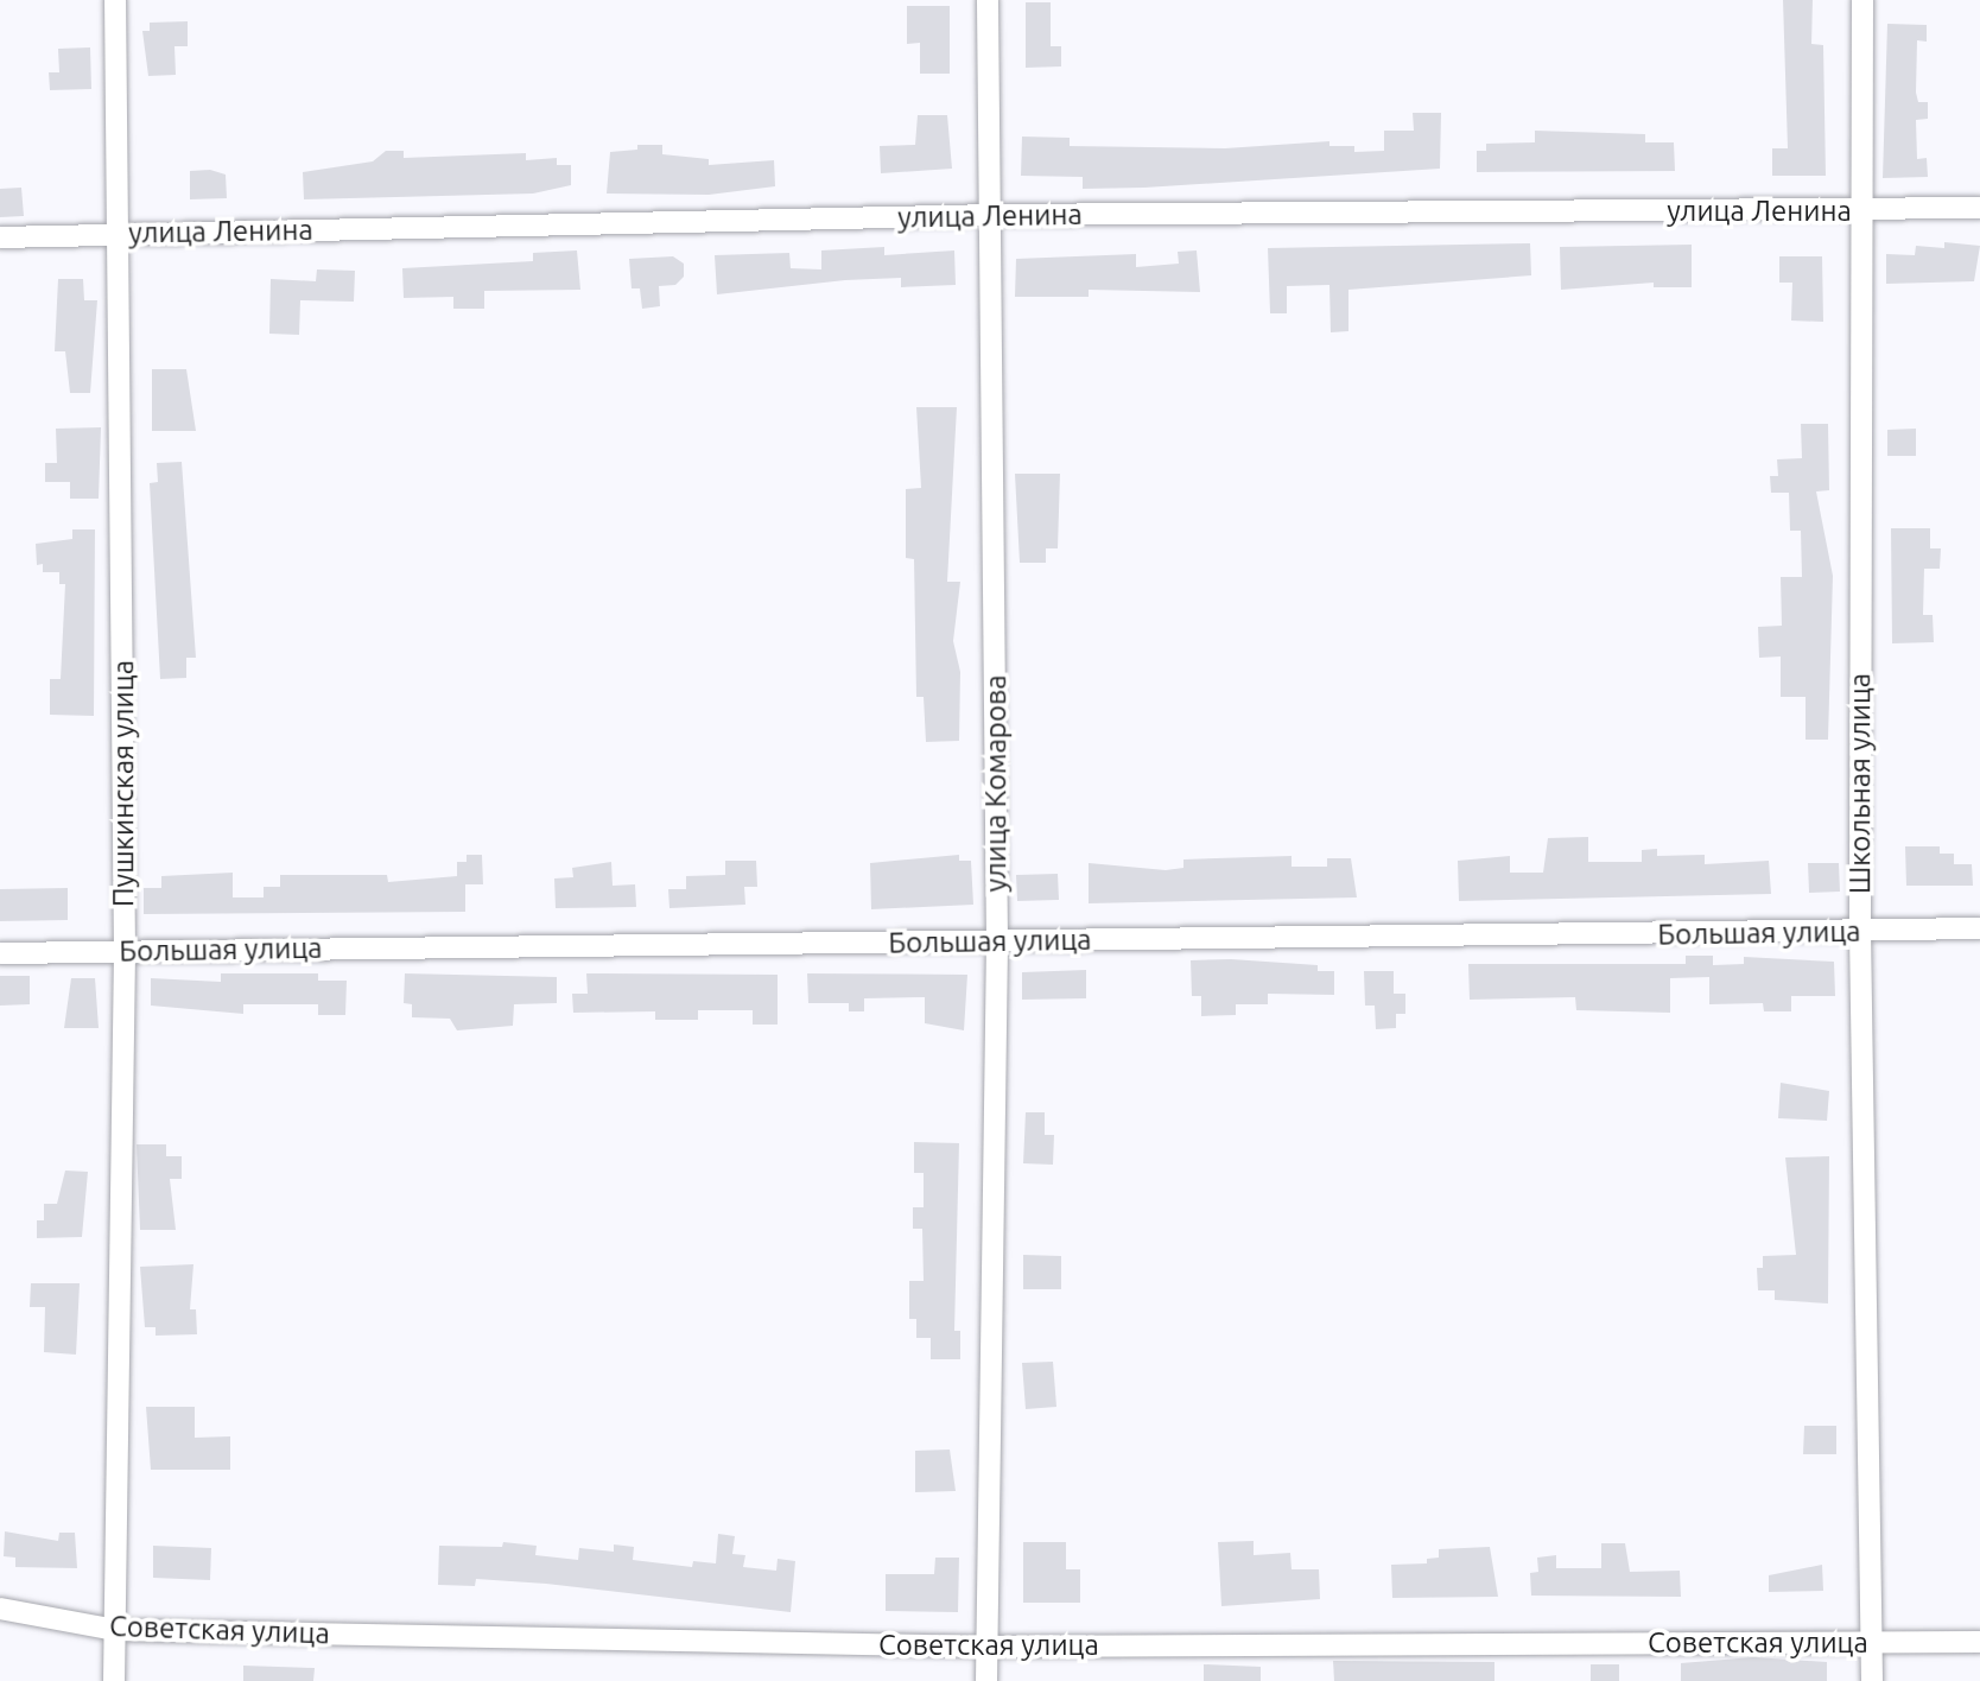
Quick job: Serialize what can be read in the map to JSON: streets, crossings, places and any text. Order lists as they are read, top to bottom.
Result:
{
  "streets": {
    "street": [
      "улица Ленина",
      "Пушкинская улица",
      "улица Комарова",
      "Школьная улица",
      "Большая улица",
      "Советская улица"
    ]
  },
  "crossings": [
    ["улица Ленина", "Пушкинская улица"],
    ["улица Ленина", "улица Комарова"],
    ["улица Ленина", "Школьная улица"],
    ["Пушкинская улица", "Большая улица"],
    ["Пушкинская улица", "Советская улица"],
    ["улица Комарова", "Большая улица"],
    ["улица Комарова", "Советская улица"],
    ["Школьная улица", "Большая улица"],
    ["Школьная улица", "Советская улица"]
  ]
}
